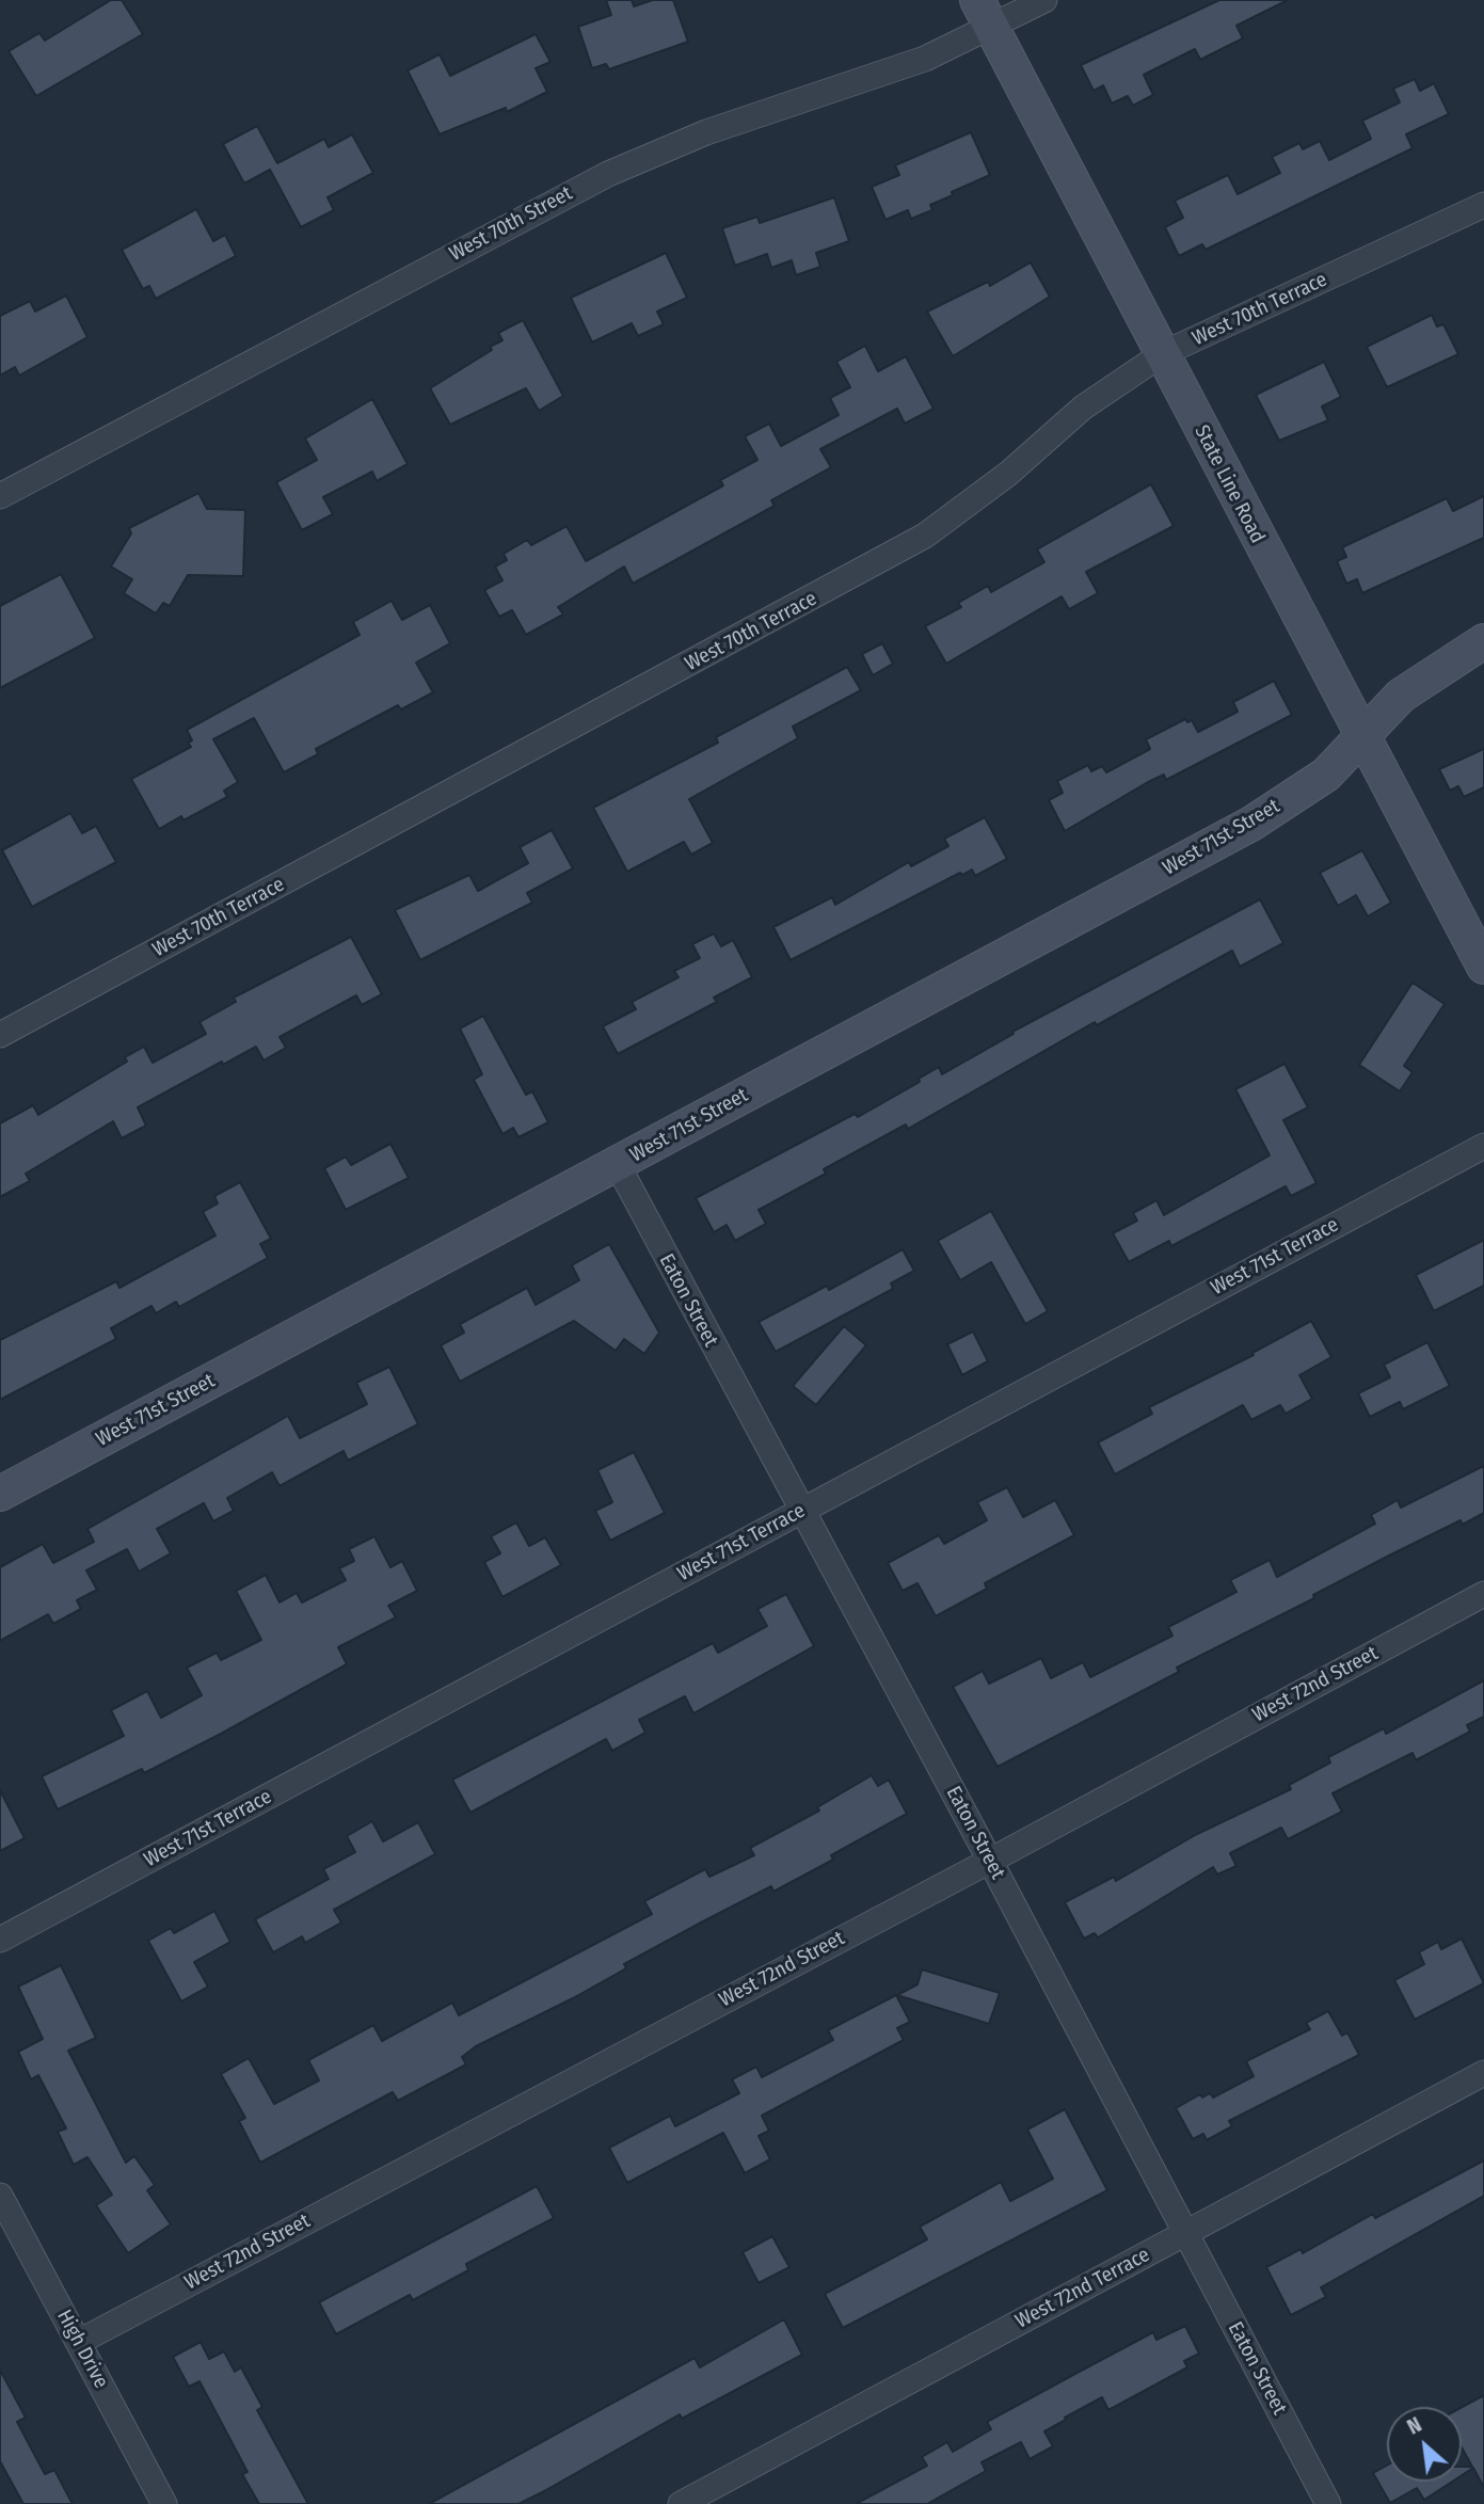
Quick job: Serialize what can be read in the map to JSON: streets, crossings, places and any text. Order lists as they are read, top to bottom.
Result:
{
  "streets": {
    "street": [
      "West 70th Street",
      "West 70th Terrace",
      "State Line Road",
      "West 71st Street",
      "West 71st Terrace",
      "Eaton Street",
      "West 72nd Street",
      "West 72nd Terrace",
      "High Drive"
    ]
  },
  "crossings": [
    ["West 70th Street", "State Line Road"],
    ["West 70th Terrace", "State Line Road"],
    ["State Line Road", "West 71st Street"],
    ["West 71st Street", "Eaton Street"],
    ["West 71st Terrace", "Eaton Street"],
    ["Eaton Street", "West 72nd Street"],
    ["Eaton Street", "West 72nd Terrace"],
    ["West 72nd Street", "High Drive"]
  ],
  "north": "top left"
}
